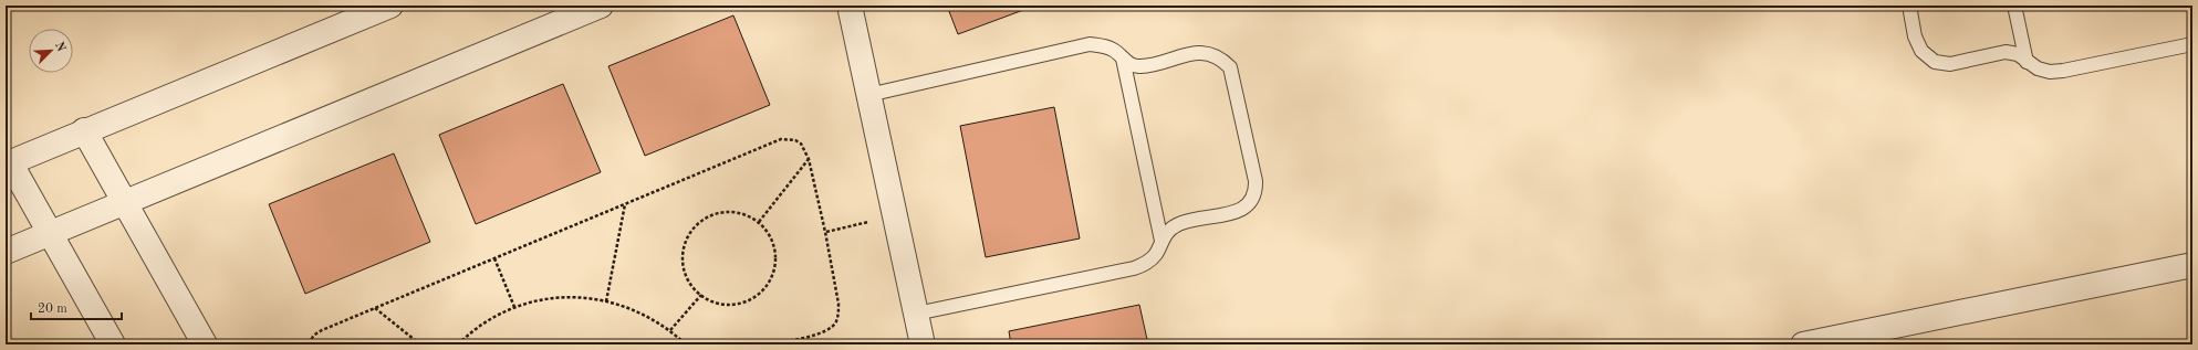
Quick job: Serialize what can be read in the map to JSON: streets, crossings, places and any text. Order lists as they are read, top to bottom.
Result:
{
  "scale_bar": "20 m",
  "north": "top right"
}
